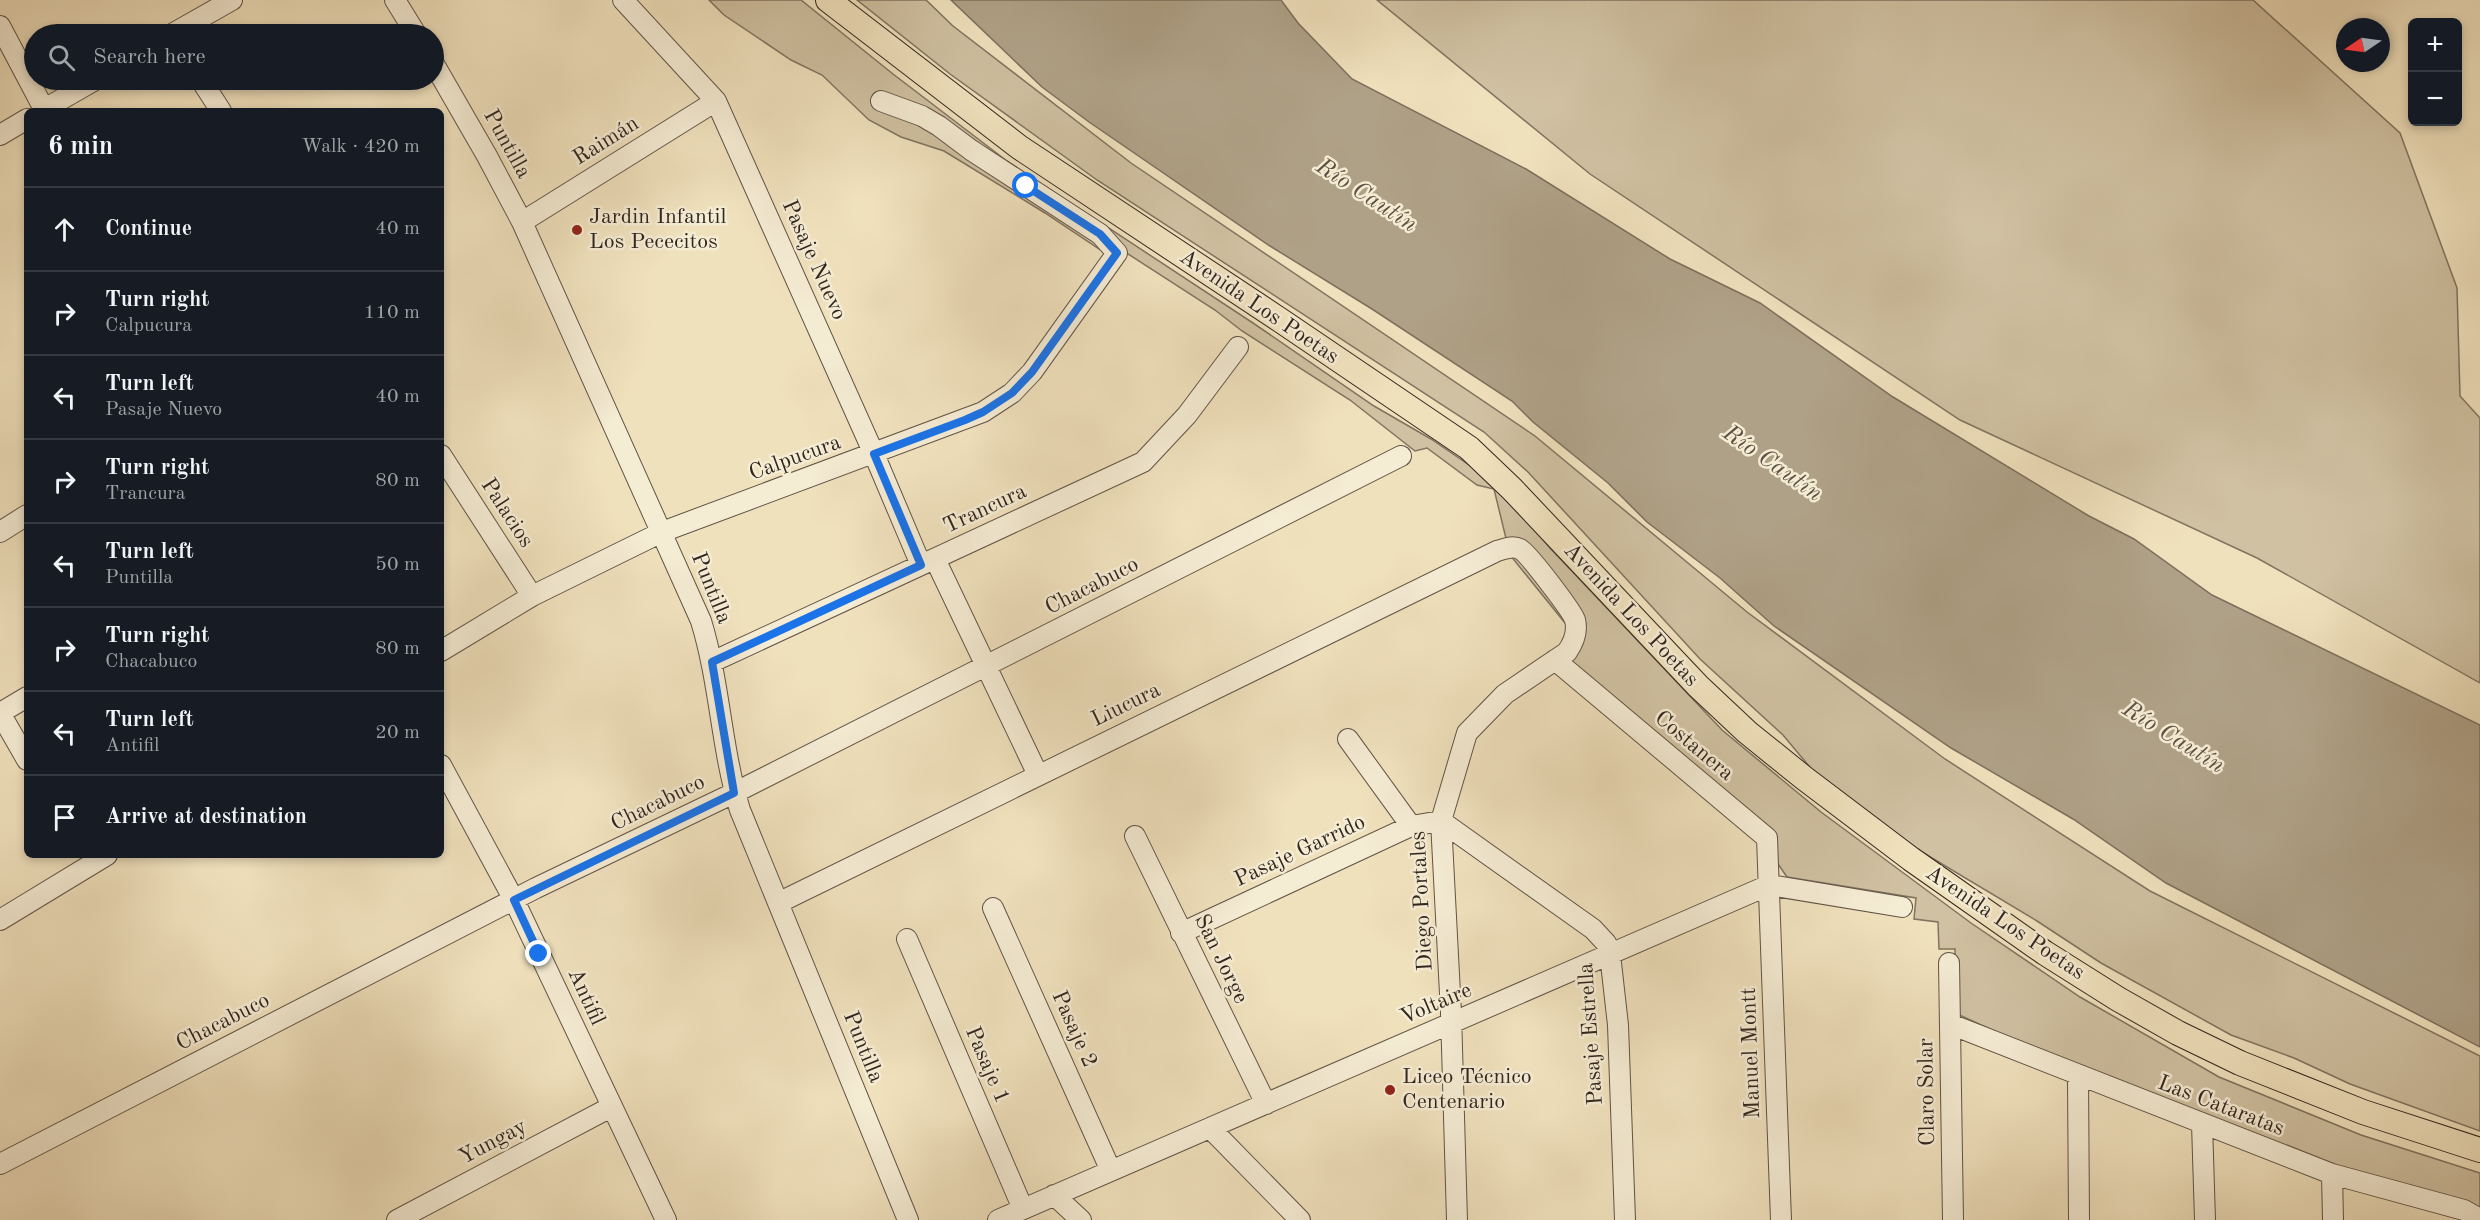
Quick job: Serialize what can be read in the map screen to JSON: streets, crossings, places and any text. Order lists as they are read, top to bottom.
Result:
{
  "streets": {
    "main road": ["Avenida Los Poetas"],
    "street": [
      "Raimán",
      "Puntilla",
      "Pasaje Nuevo",
      "Calpucura",
      "Trancura",
      "Palacios",
      "Chacabuco",
      "Liucura",
      "Costanera",
      "Pasaje Garrido",
      "Diego Portales",
      "San Jorge",
      "Antifil",
      "Voltaire",
      "Pasaje 2",
      "Pasaje Estrella",
      "Manuel Montt",
      "Pasaje 1",
      "Claro Solar",
      "Las Cataratas",
      "Yungay"
    ]
  },
  "crossings": [
    ["Raimán", "Puntilla"],
    ["Raimán", "Pasaje Nuevo"],
    ["Puntilla", "Calpucura"],
    ["Puntilla", "Trancura"],
    ["Puntilla", "Chacabuco"],
    ["Puntilla", "Liucura"],
    ["Pasaje Nuevo", "Calpucura"],
    ["Pasaje Nuevo", "Trancura"],
    ["Pasaje Nuevo", "Chacabuco"],
    ["Pasaje Nuevo", "Liucura"],
    ["Calpucura", "Palacios"],
    ["Chacabuco", "Antifil"],
    ["Liucura", "Diego Portales"],
    ["Costanera", "Diego Portales"],
    ["Costanera", "Voltaire"],
    ["Costanera", "Manuel Montt"],
    ["Pasaje Garrido", "Diego Portales"],
    ["Pasaje Garrido", "San Jorge"],
    ["Pasaje Garrido", "Pasaje Estrella"],
    ["Diego Portales", "Voltaire"],
    ["Diego Portales", "Pasaje Estrella"],
    ["San Jorge", "Voltaire"],
    ["Antifil", "Yungay"],
    ["Voltaire", "Pasaje 2"],
    ["Voltaire", "Pasaje Estrella"],
    ["Voltaire", "Manuel Montt"],
    ["Voltaire", "Pasaje 1"],
    ["Claro Solar", "Las Cataratas"]
  ],
  "water": ["Río Cautín"],
  "places": ["Jardin Infantil Los Pececitos", "Liceo Técnico Centenario"],
  "north": "left",
  "page": {
    "map_buttons": ["+", "−"],
    "search": "Search here",
    "heading": ["6 min", "Walk · 420 m"],
    "list": [
      ["Continue", "40 m"],
      ["Turn right", "Calpucura", "110 m"],
      ["Turn left", "Pasaje Nuevo", "40 m"],
      ["Turn right", "Trancura", "80 m"],
      ["Turn left", "Puntilla", "50 m"],
      ["Turn right", "Chacabuco", "80 m"],
      ["Turn left", "Antifil", "20 m"],
      "Arrive at destination"
    ]
  }
}
